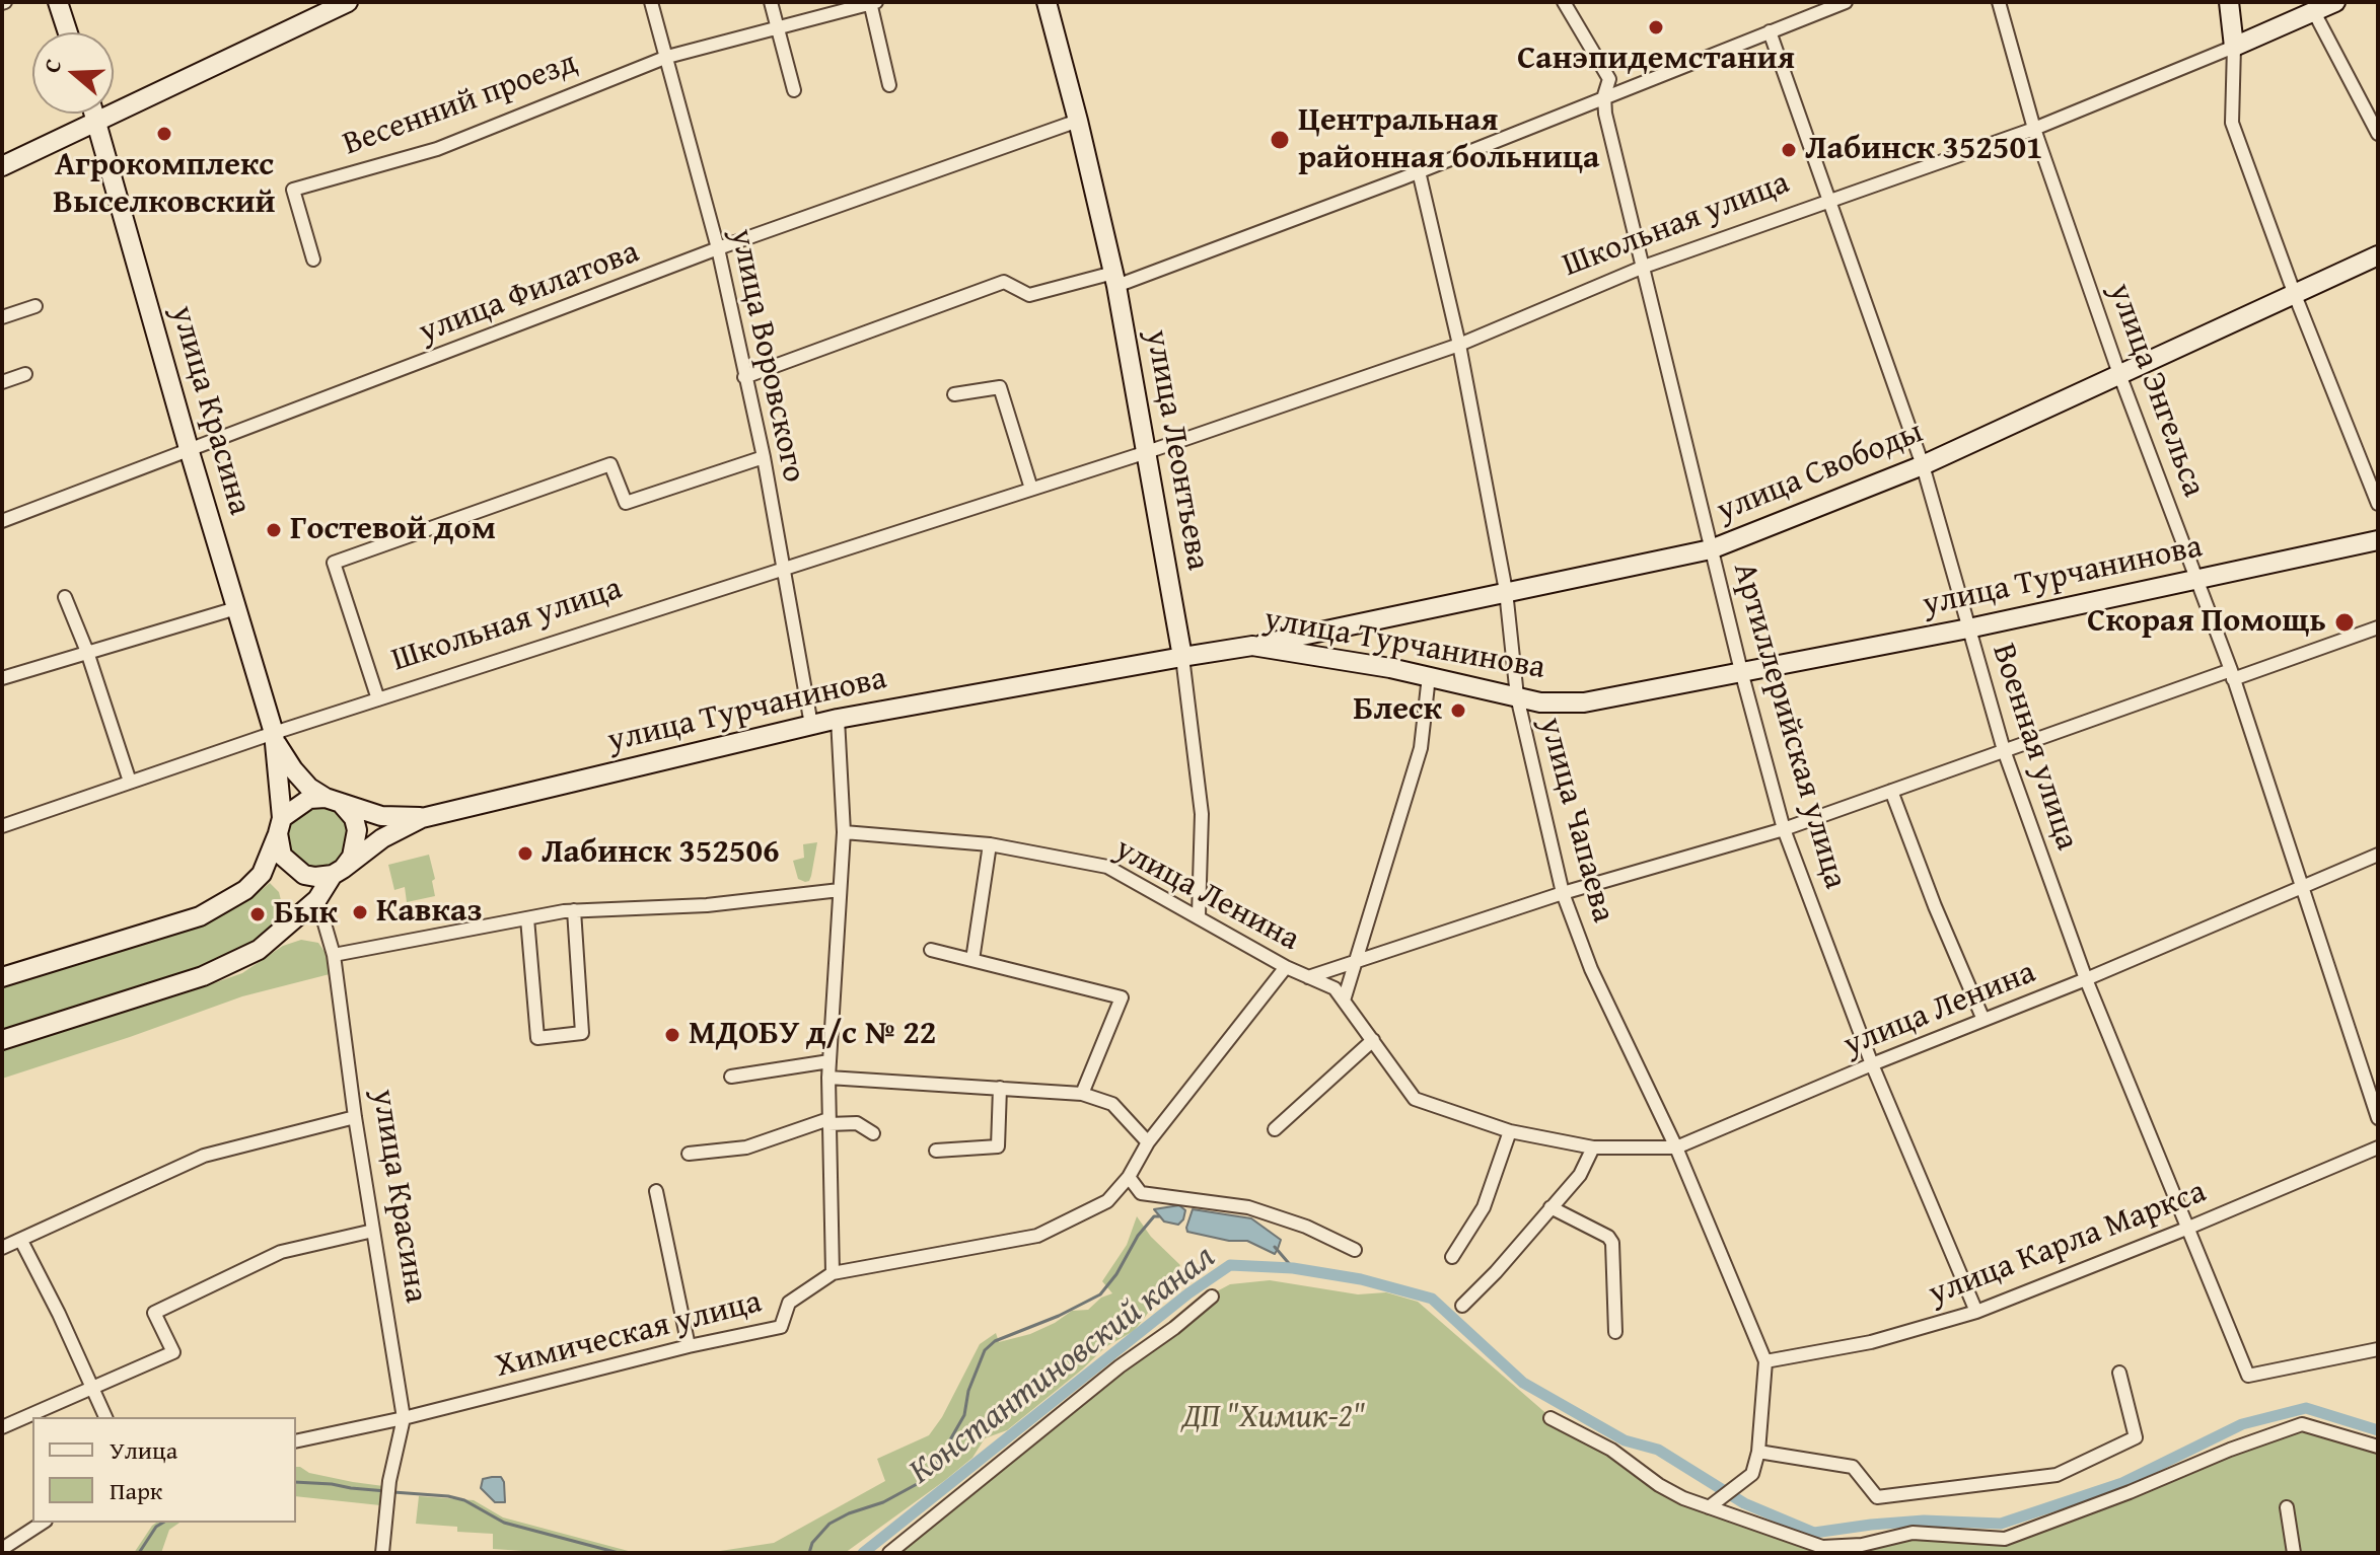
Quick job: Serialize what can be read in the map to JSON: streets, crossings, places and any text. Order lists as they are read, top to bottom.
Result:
{
  "streets": {
    "street": [
      "Весенний проезд",
      "Школьная улица",
      "улица Филатова",
      "улица Воровского",
      "улица Энгельса",
      "улица Красина",
      "улица Леонтьева",
      "улица Свободы",
      "улица Турчанинова",
      "Артиллерийская улица",
      "Военная улица",
      "улица Чапаева",
      "улица Ленина",
      "улица Карла Маркса",
      "Химическая улица"
    ]
  },
  "crossings": [
    ["Весенний проезд", "улица Воровского"],
    ["Школьная улица", "улица Воровского"],
    ["Школьная улица", "улица Энгельса"],
    ["Школьная улица", "улица Красина"],
    ["Школьная улица", "улица Леонтьева"],
    ["Школьная улица", "Артиллерийская улица"],
    ["Школьная улица", "Военная улица"],
    ["Школьная улица", "улица Чапаева"],
    ["улица Филатова", "улица Воровского"],
    ["улица Филатова", "улица Красина"],
    ["улица Филатова", "улица Леонтьева"],
    ["улица Воровского", "улица Турчанинова"],
    ["улица Энгельса", "улица Свободы"],
    ["улица Энгельса", "улица Турчанинова"],
    ["улица Энгельса", "улица Ленина"],
    ["улица Красина", "улица Турчанинова"],
    ["улица Красина", "Химическая улица"],
    ["улица Леонтьева", "улица Турчанинова"],
    ["улица Леонтьева", "улица Ленина"],
    ["улица Свободы", "улица Турчанинова"],
    ["улица Свободы", "Артиллерийская улица"],
    ["улица Свободы", "Военная улица"],
    ["улица Свободы", "улица Чапаева"],
    ["улица Турчанинова", "Артиллерийская улица"],
    ["улица Турчанинова", "Военная улица"],
    ["улица Турчанинова", "улица Чапаева"],
    ["Артиллерийская улица", "улица Ленина"],
    ["Артиллерийская улица", "улица Карла Маркса"],
    ["Военная улица", "улица Ленина"],
    ["Военная улица", "улица Карла Маркса"],
    ["улица Чапаева", "улица Ленина"],
    ["улица Чапаева", "улица Карла Маркса"],
    ["улица Ленина", "Химическая улица"]
  ],
  "water": ["Константиновский канал"],
  "parks": ["ДП \"Химик-2\""],
  "places": [
    "Санэпидемстания",
    "Агрокомплекс Выселковский",
    "Центральная районная больница",
    "Лабинск 352501",
    "Гостевой дом",
    "Скорая Помощь",
    "Блеск",
    "Лабинск 352506",
    "Кавказ",
    "Бык",
    "МДОБУ д/с № 22"
  ],
  "legend": ["Улица", "Парк"],
  "north": "left"
}
